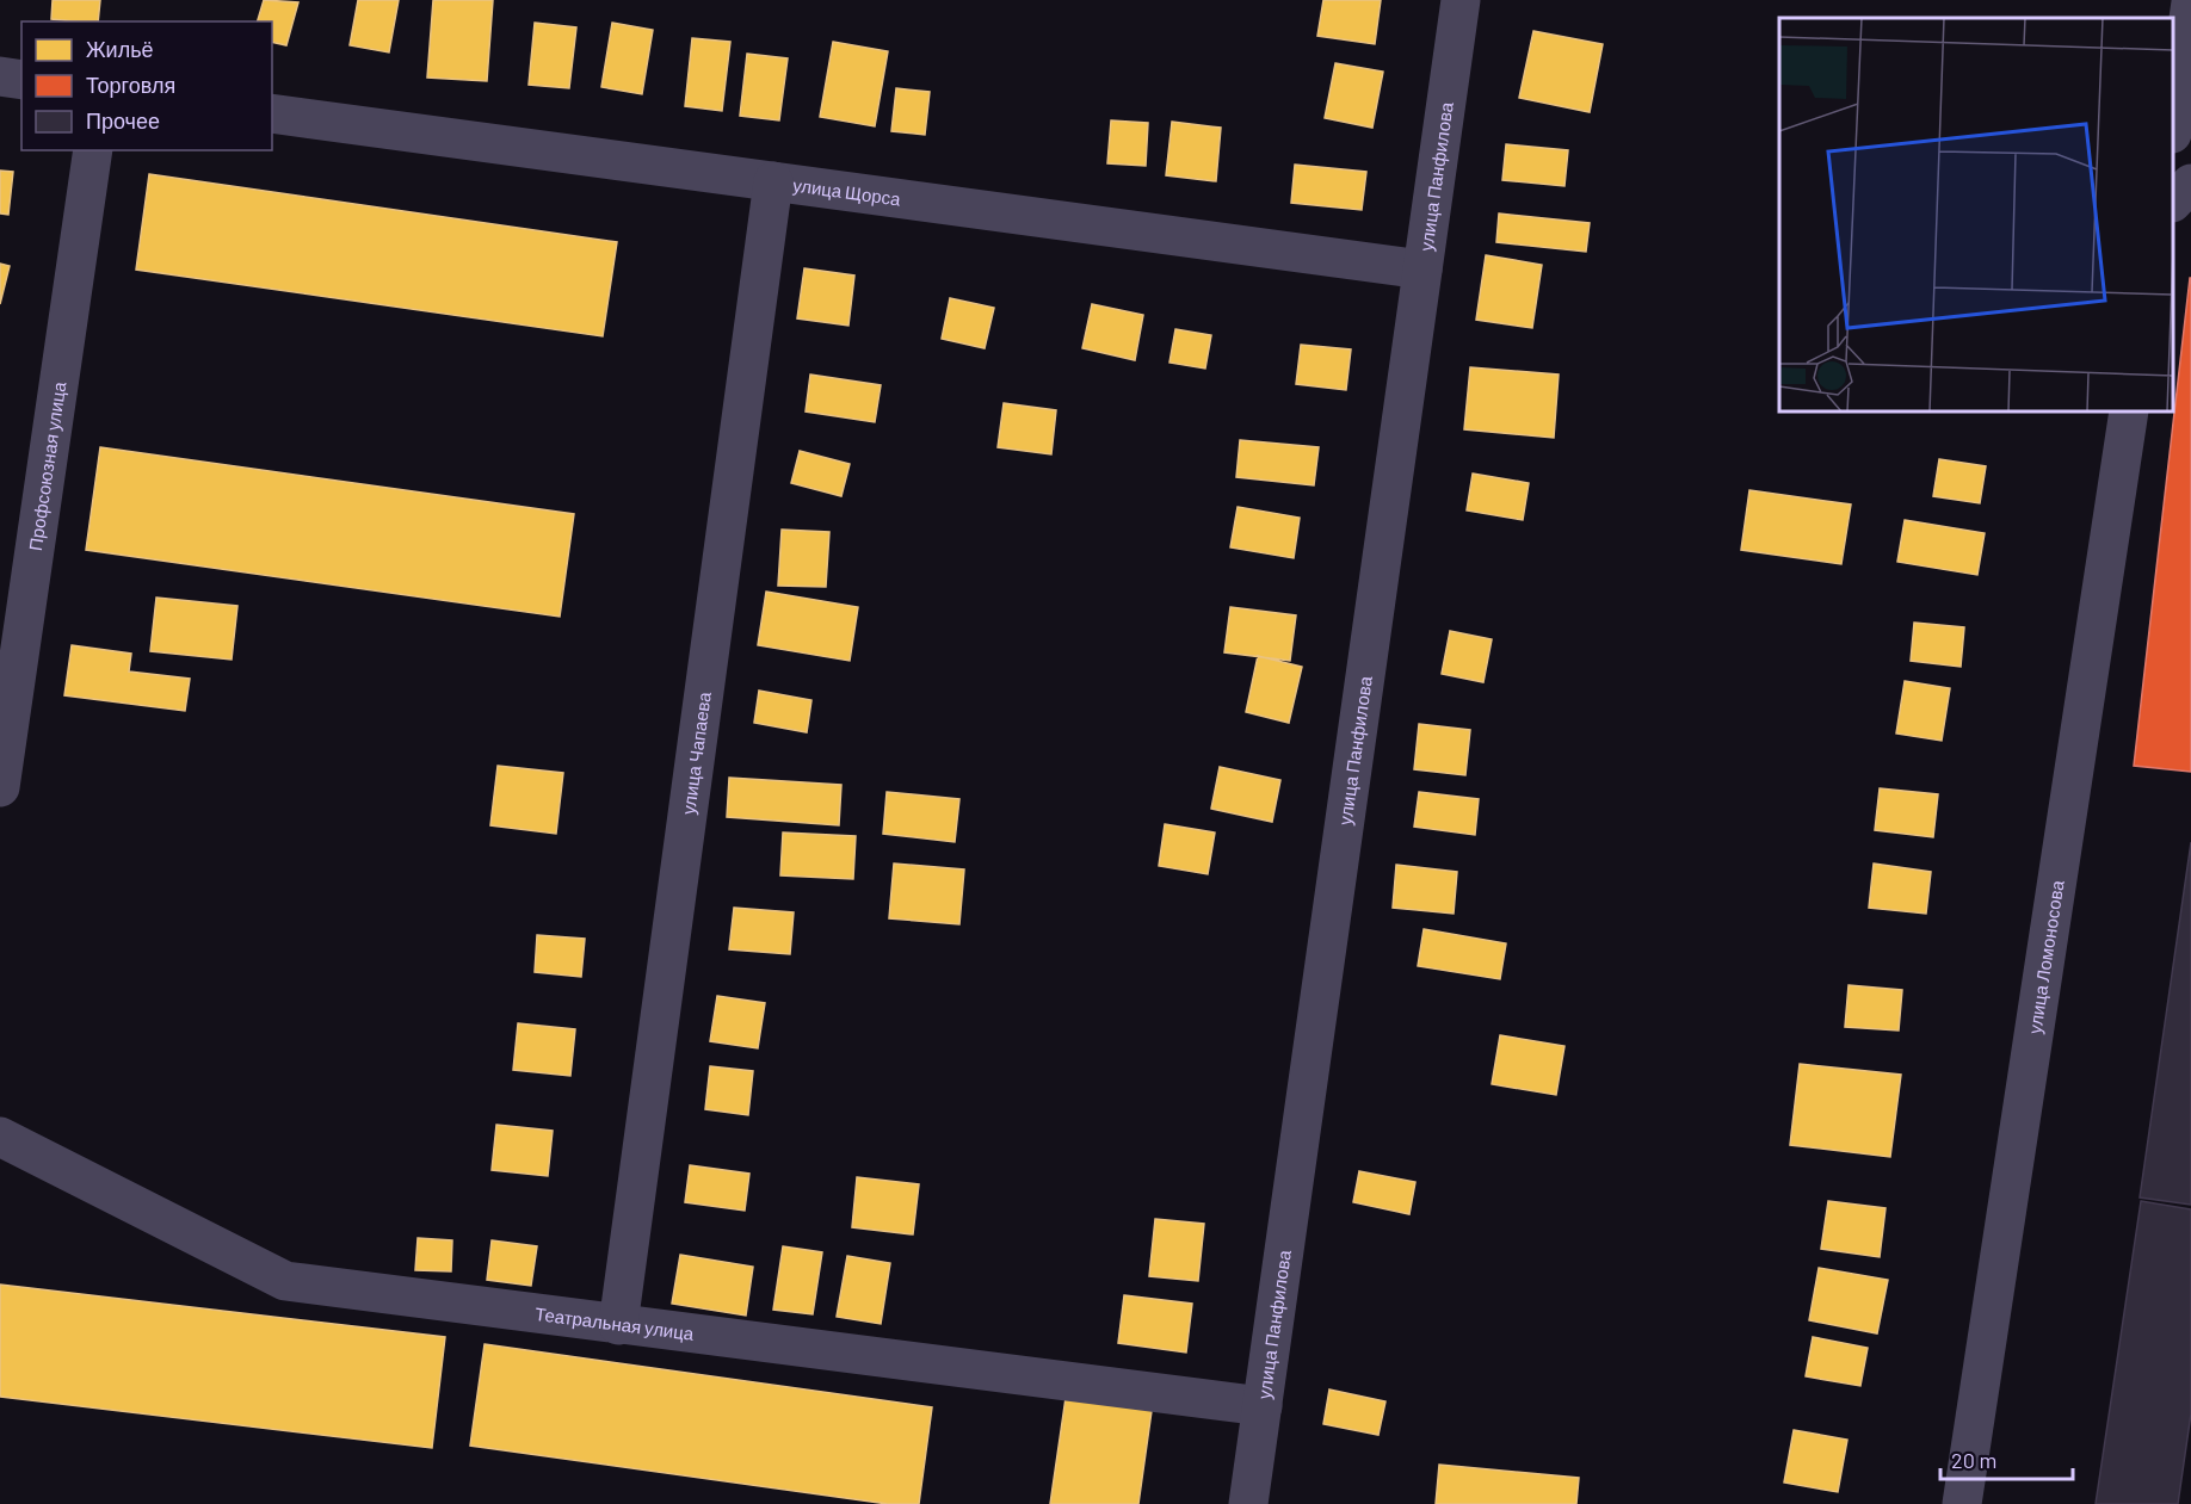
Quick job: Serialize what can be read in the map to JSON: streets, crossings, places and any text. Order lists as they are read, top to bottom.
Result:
{
  "streets": {
    "street": [
      "улица Панфилова",
      "улица Щорса",
      "Профсоюзная улица",
      "улица Чапаева",
      "улица Ломоносова",
      "Театральная улица"
    ]
  },
  "crossings": [
    ["улица Панфилова", "улица Щорса"],
    ["улица Панфилова", "Театральная улица"],
    ["улица Щорса", "улица Чапаева"],
    ["улица Чапаева", "Театральная улица"]
  ],
  "legend": ["Жильё", "Торговля", "Прочее"],
  "scale_bar": "20 m"
}
